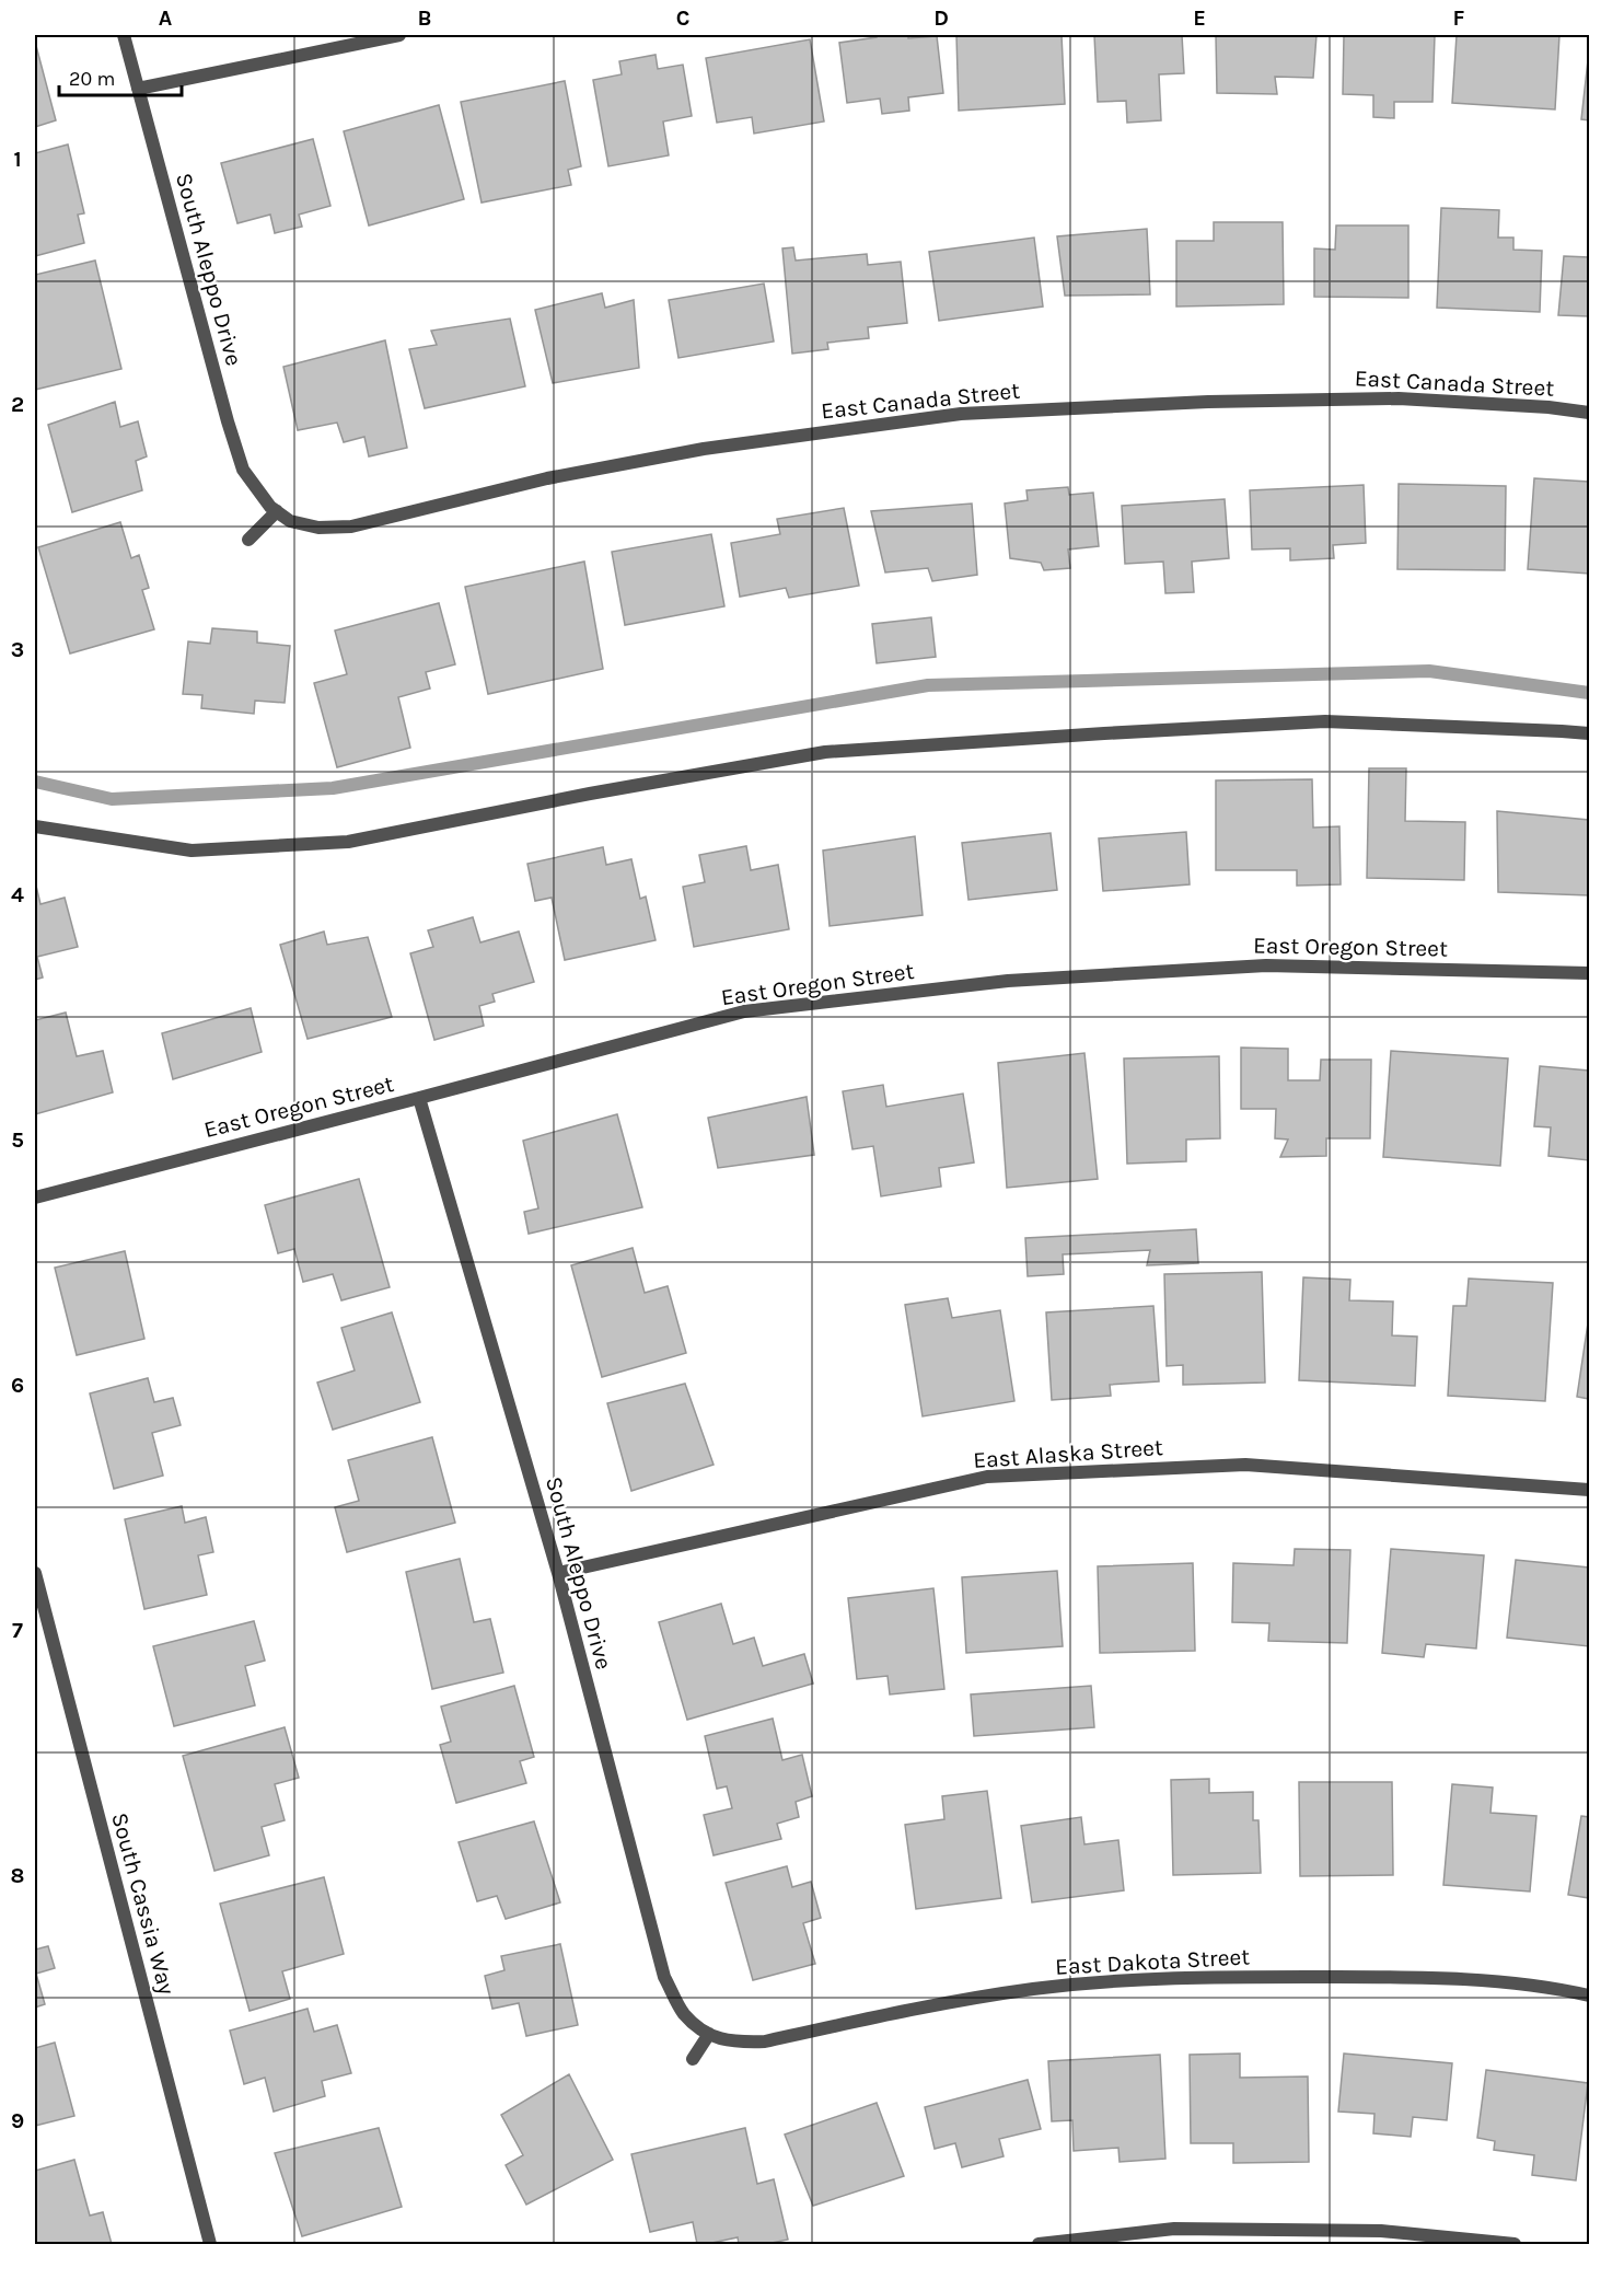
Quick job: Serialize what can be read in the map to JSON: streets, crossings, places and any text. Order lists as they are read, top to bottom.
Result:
{
  "streets": {
    "street": [
      "South Aleppo Drive",
      "East Canada Street",
      "East Oregon Street",
      "East Alaska Street",
      "South Cassia Way",
      "East Dakota Street"
    ]
  },
  "crossings": [
    ["South Aleppo Drive", "East Canada Street"],
    ["South Aleppo Drive", "East Oregon Street"],
    ["South Aleppo Drive", "East Alaska Street"],
    ["South Aleppo Drive", "East Dakota Street"]
  ],
  "scale_bar": "20 m",
  "grid": {
    "columns": [
      "A",
      "B",
      "C",
      "D",
      "E",
      "F"
    ],
    "rows": [
      "1",
      "2",
      "3",
      "4",
      "5",
      "6",
      "7",
      "8",
      "9"
    ]
  }
}
